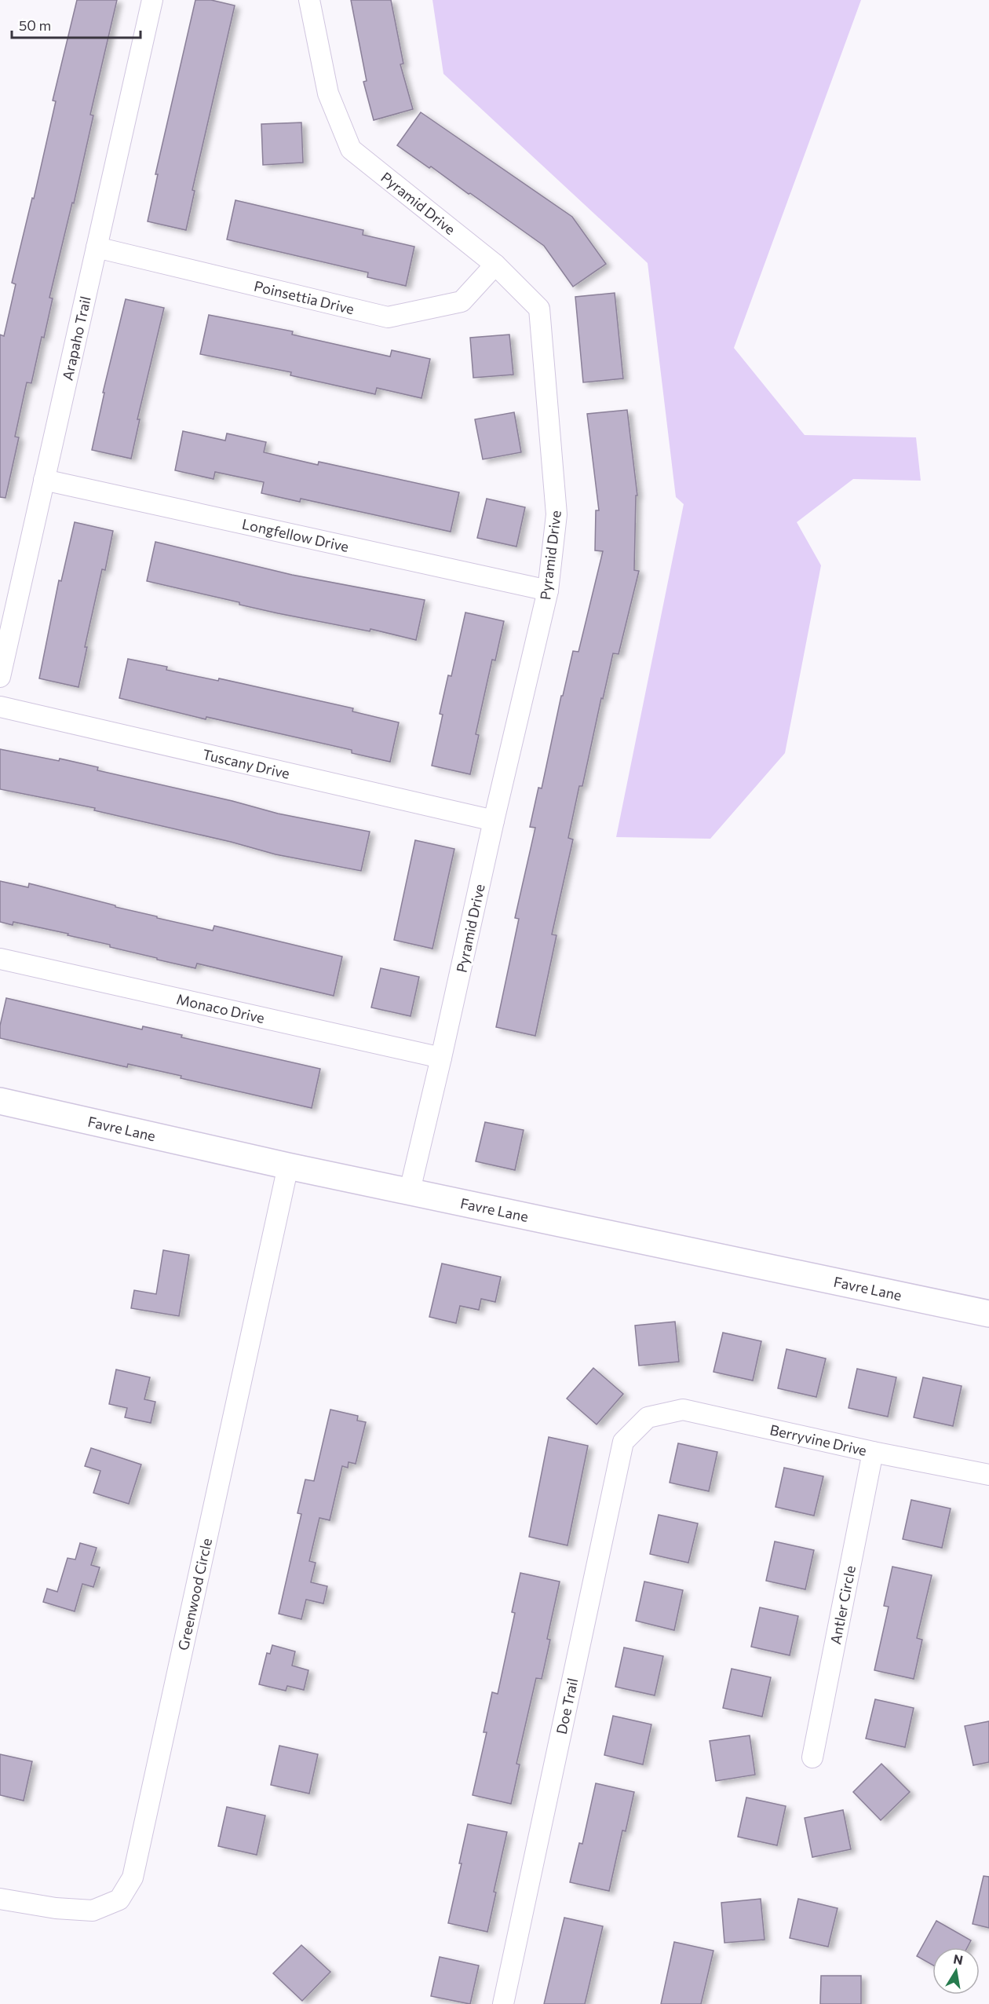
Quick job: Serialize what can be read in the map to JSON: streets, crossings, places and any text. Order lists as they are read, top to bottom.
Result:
{
  "streets": {
    "street": [
      "Pyramid Drive",
      "Poinsettia Drive",
      "Arapaho Trail",
      "Longfellow Drive",
      "Tuscany Drive",
      "Monaco Drive",
      "Favre Lane",
      "Berryvine Drive",
      "Greenwood Circle",
      "Antler Circle",
      "Doe Trail"
    ]
  },
  "crossings": [
    ["Pyramid Drive", "Poinsettia Drive"],
    ["Pyramid Drive", "Longfellow Drive"],
    ["Pyramid Drive", "Tuscany Drive"],
    ["Pyramid Drive", "Monaco Drive"],
    ["Pyramid Drive", "Favre Lane"],
    ["Poinsettia Drive", "Arapaho Trail"],
    ["Arapaho Trail", "Longfellow Drive"],
    ["Favre Lane", "Greenwood Circle"],
    ["Berryvine Drive", "Antler Circle"],
    ["Berryvine Drive", "Doe Trail"]
  ],
  "scale_bar": "50 m",
  "north": "top"
}
